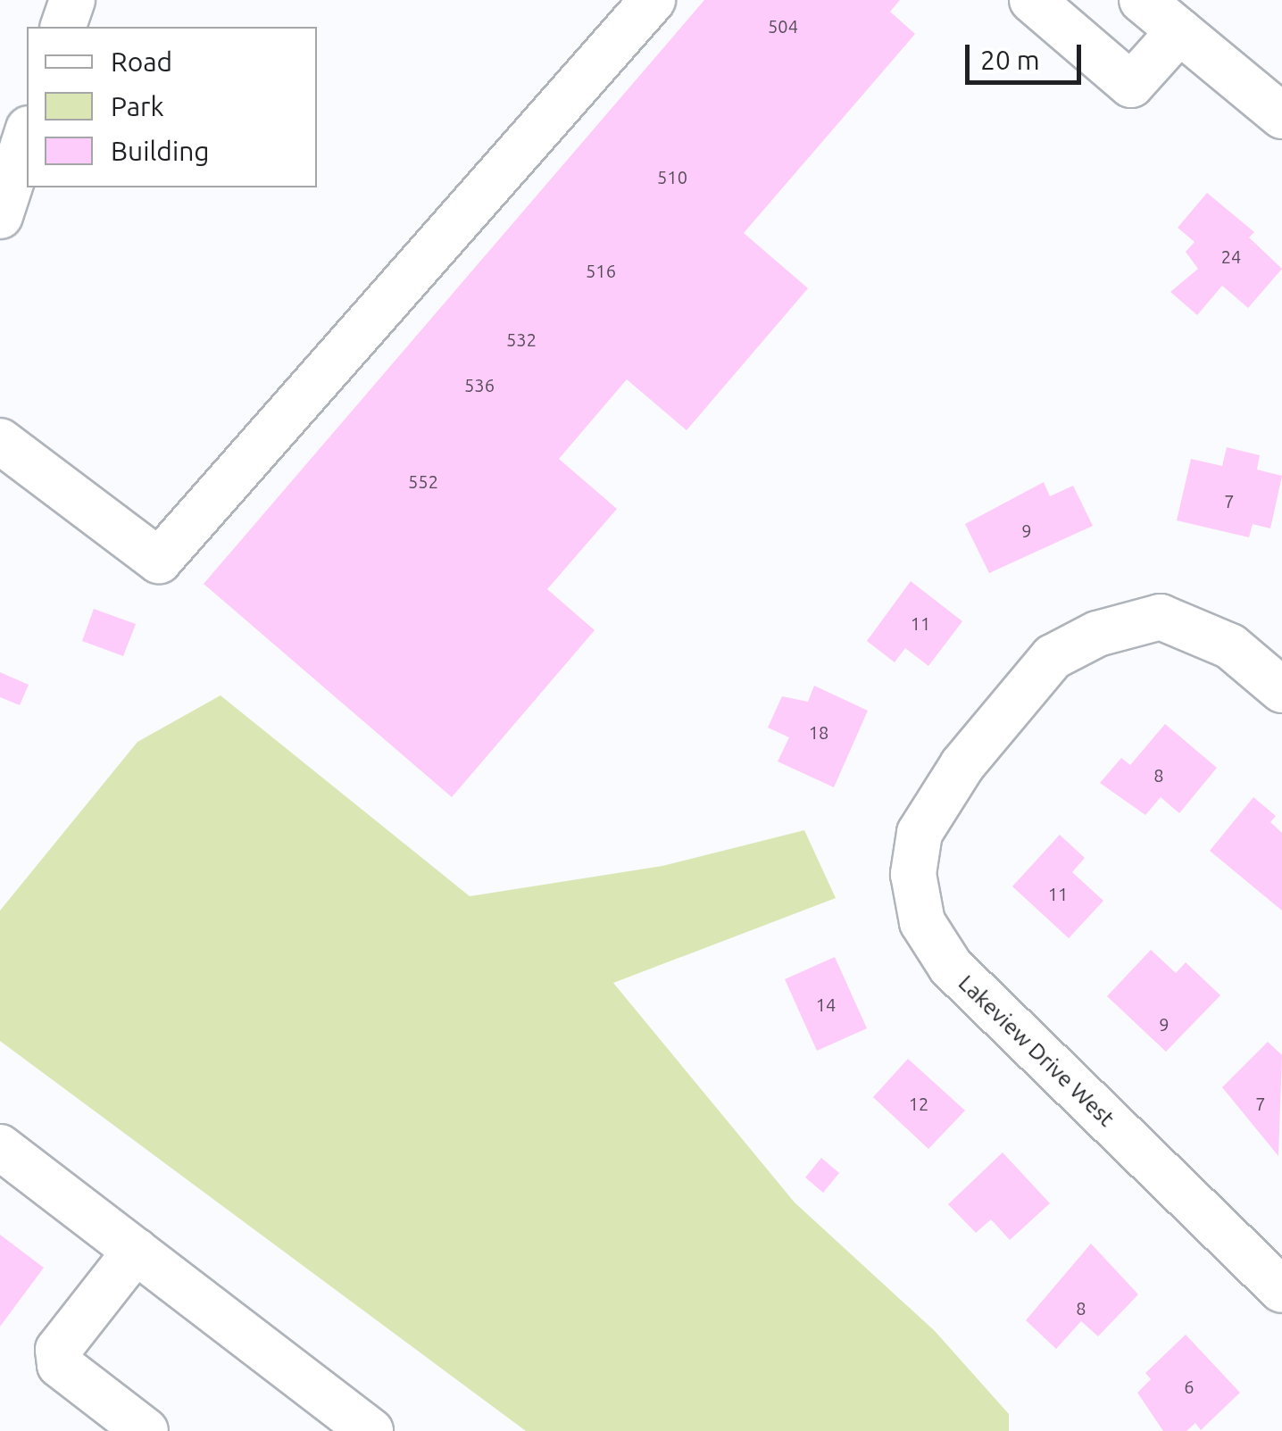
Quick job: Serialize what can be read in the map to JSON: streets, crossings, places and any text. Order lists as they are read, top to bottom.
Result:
{
  "streets": {
    "street": ["Lakeview Drive West"]
  },
  "house_numbers": [
    "504",
    "510",
    "24",
    "516",
    "532",
    "536",
    "552",
    "7",
    "9",
    "11",
    "18",
    "8",
    "11",
    "14",
    "9",
    "12",
    "7",
    "8",
    "6"
  ],
  "legend": ["Road", "Park", "Building"],
  "scale_bar": "20 m"
}
